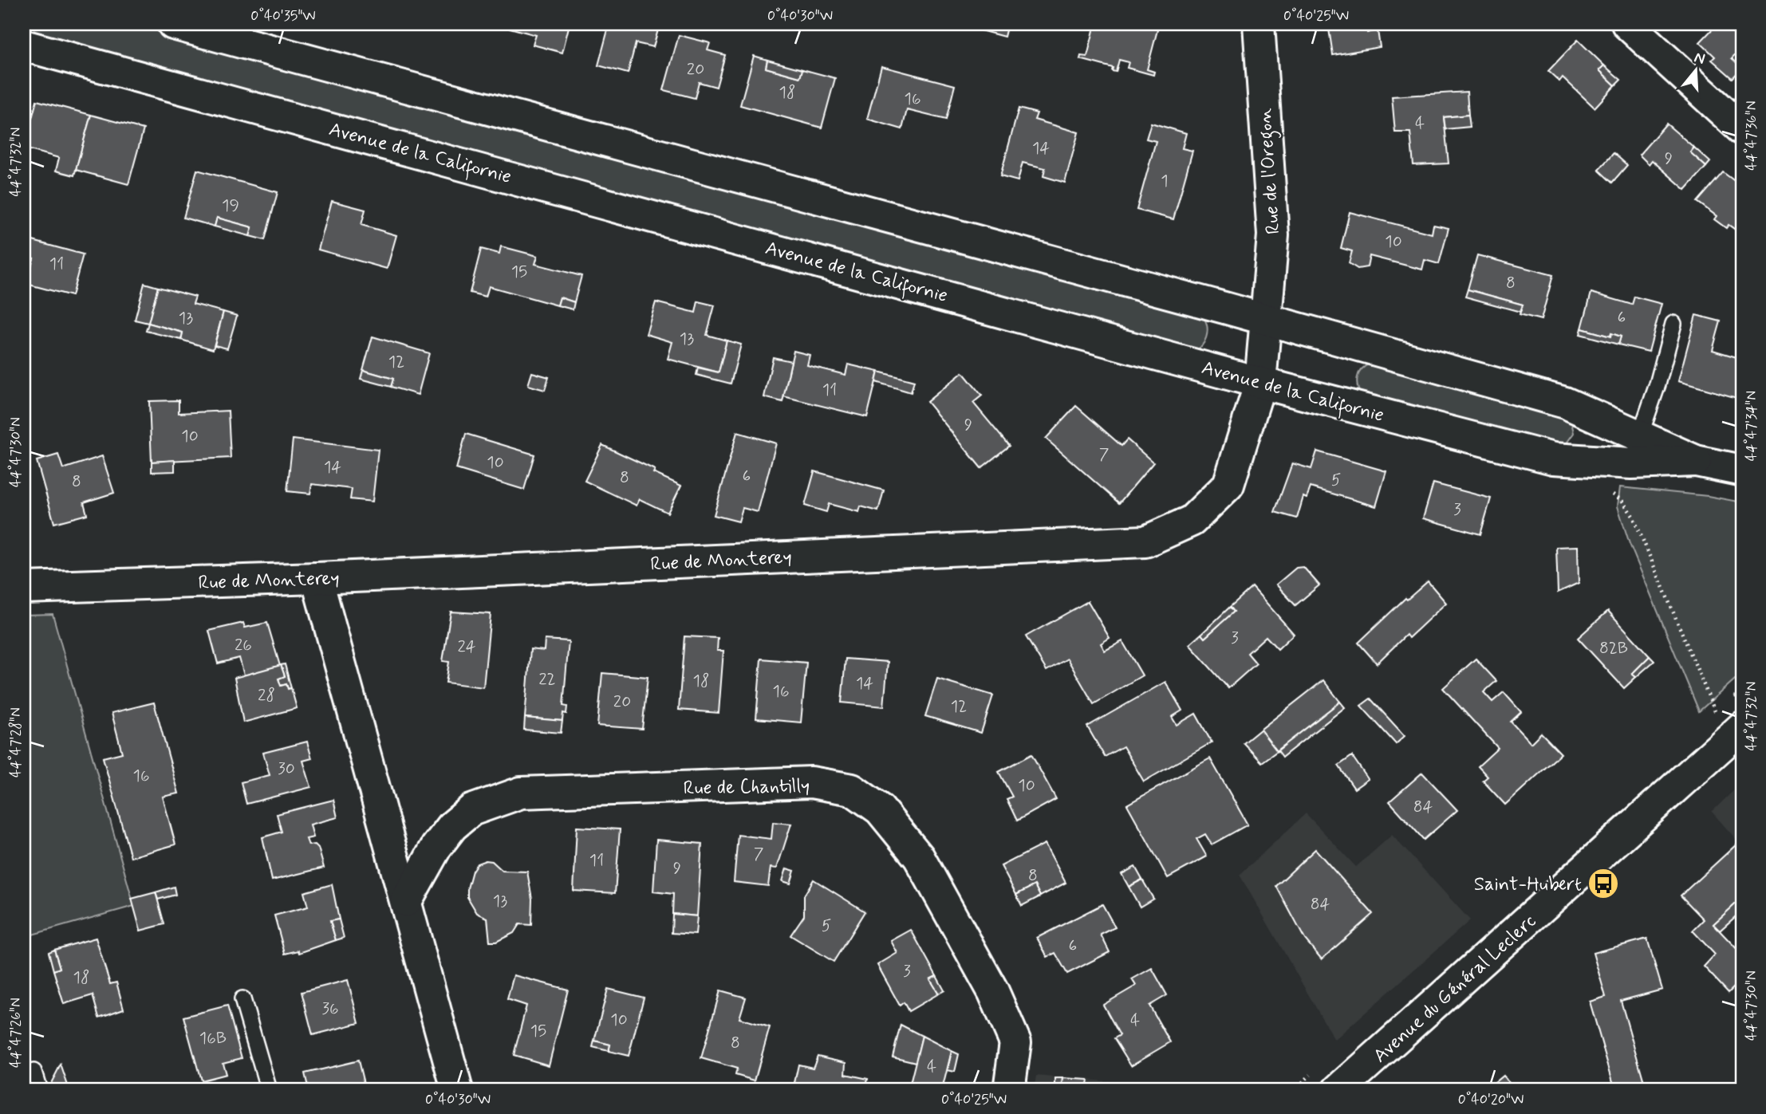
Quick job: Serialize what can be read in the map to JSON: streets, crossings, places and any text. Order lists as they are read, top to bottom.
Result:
{
  "streets": {
    "street": [
      "Avenue de la Californie",
      "Rue de l'Oregon",
      "Rue de Monterey",
      "Rue de Chantilly",
      "Avenue du Général Leclerc"
    ]
  },
  "crossings": [
    ["Avenue de la Californie", "Rue de l'Oregon"],
    ["Avenue de la Californie", "Rue de Monterey"],
    ["Rue de l'Oregon", "Rue de Monterey"]
  ],
  "places": {
    "bus stop": ["Saint-Hubert"]
  },
  "house_numbers": [
    "20",
    "18",
    "16",
    "4",
    "14",
    "9",
    "1",
    "19",
    "10",
    "11",
    "15",
    "8",
    "6",
    "13",
    "13",
    "12",
    "11",
    "9",
    "10",
    "7",
    "10",
    "14",
    "6",
    "8",
    "5",
    "8",
    "3",
    "3",
    "26",
    "24",
    "82B",
    "22",
    "18",
    "14",
    "16",
    "28",
    "20",
    "12",
    "30",
    "16",
    "10",
    "84",
    "7",
    "11",
    "9",
    "8",
    "13",
    "84",
    "5",
    "6",
    "3",
    "18",
    "36",
    "10",
    "4",
    "15",
    "16B",
    "8",
    "4"
  ],
  "north": "top",
  "coordinates": [
    "0°40'35\"W",
    "0°40'30\"W",
    "0°40'25\"W",
    "44°47'36\"N",
    "44°47'32\"N",
    "44°47'34\"N",
    "44°47'30\"N",
    "44°47'28\"N",
    "44°47'26\"N",
    "0°40'20\"W"
  ]
}
